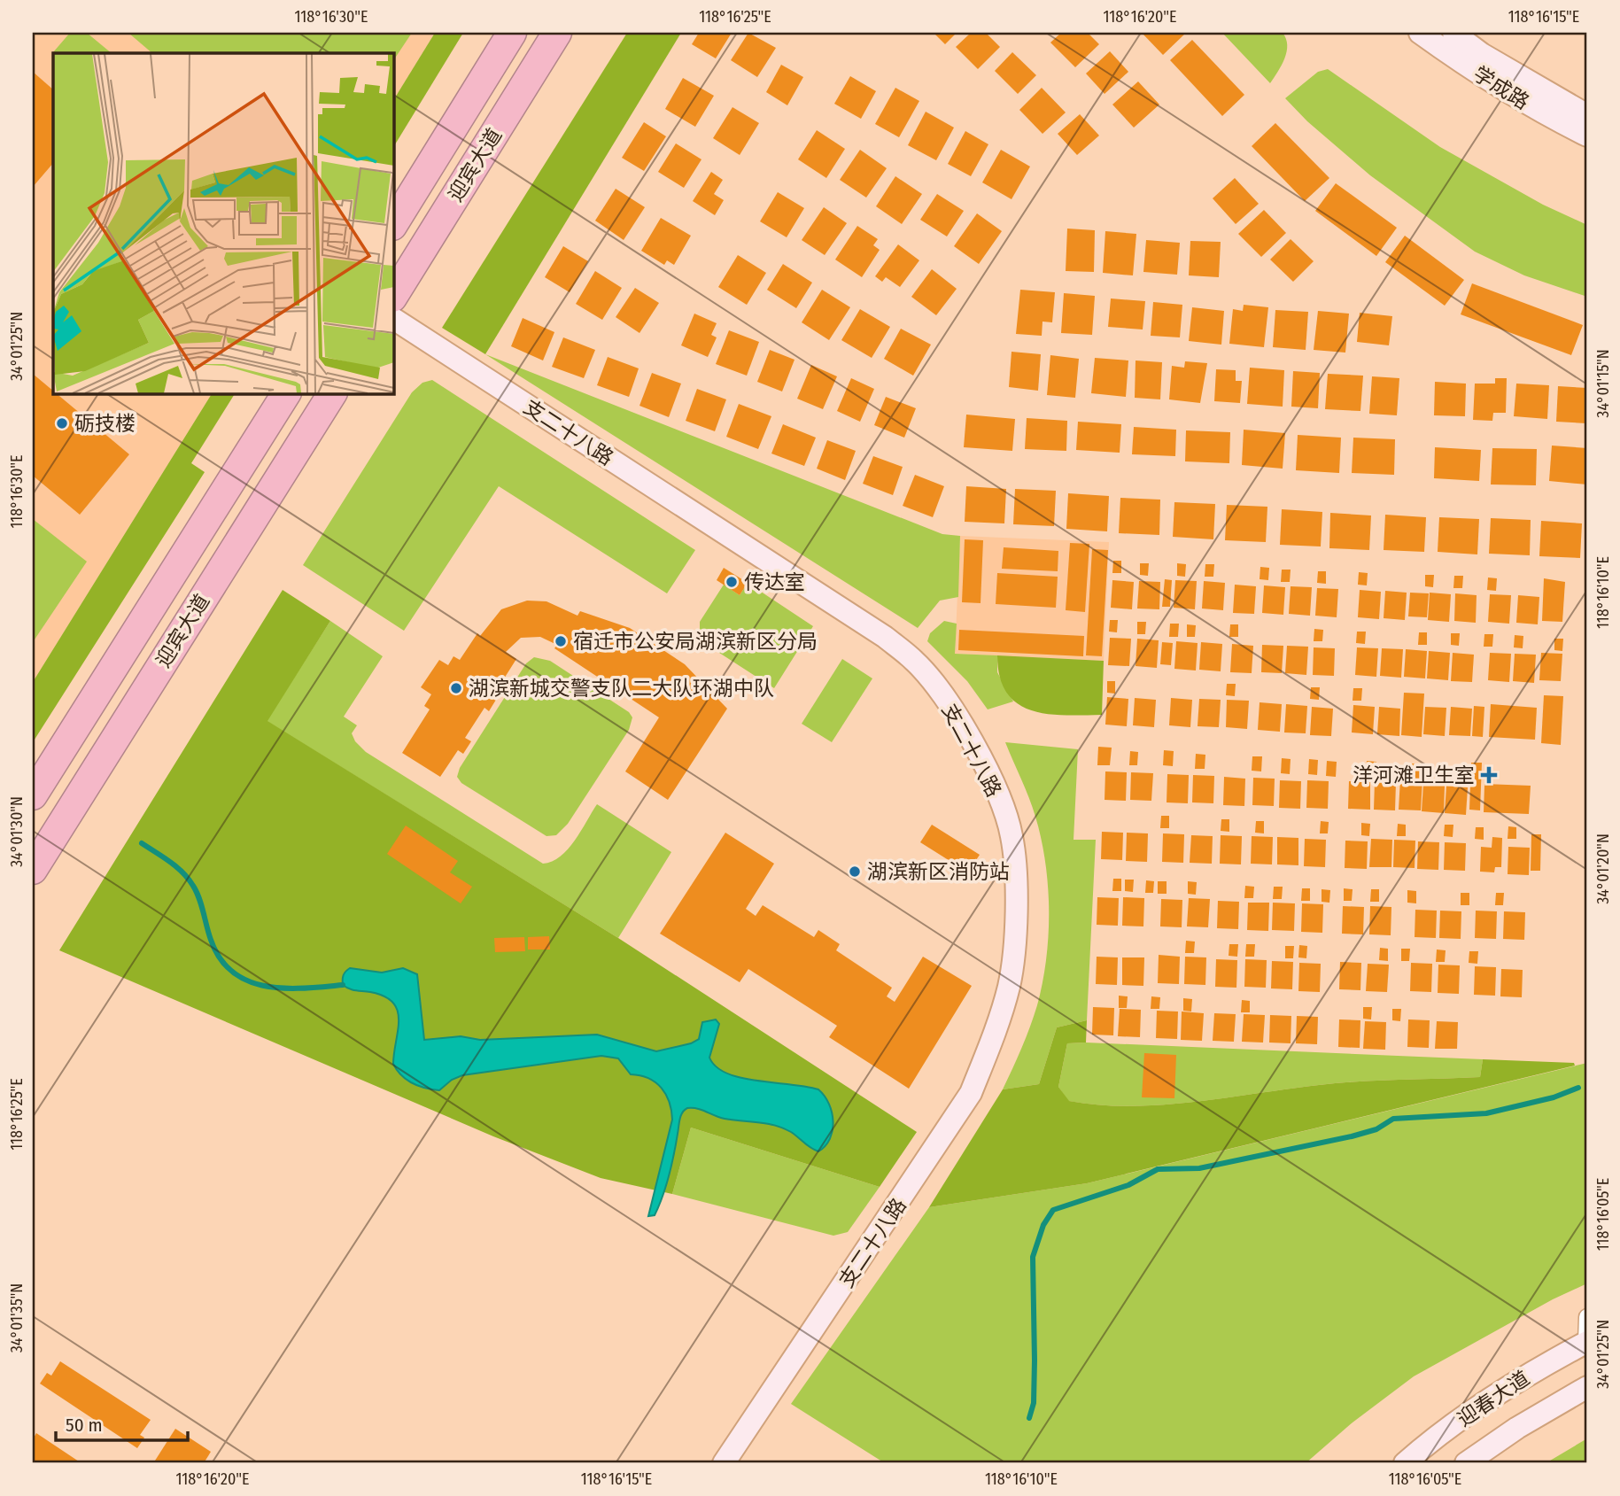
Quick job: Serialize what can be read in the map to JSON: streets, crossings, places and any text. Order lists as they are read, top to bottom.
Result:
{
  "streets": {
    "highway": ["迎宾大道"],
    "street": ["学成路", "支二十八路", "迎春大道"]
  },
  "places": {
    "other": [
      "砺技楼",
      "传达室",
      "宿迁市公安局湖滨新区分局",
      "湖滨新城交警支队二大队环湖中队",
      "湖滨新区消防站"
    ],
    "health": ["洋河滩卫生室"]
  },
  "scale_bar": "50 m",
  "coordinates": [
    "118°16'30\"E",
    "118°16'25\"E",
    "118°16'20\"E",
    "118°16'15\"E",
    "34°01'25\"N",
    "34°01'15\"N",
    "118°16'10\"E",
    "34°01'30\"N",
    "34°01'20\"N",
    "118°16'05\"E",
    "34°01'35\"N"
  ]
}
